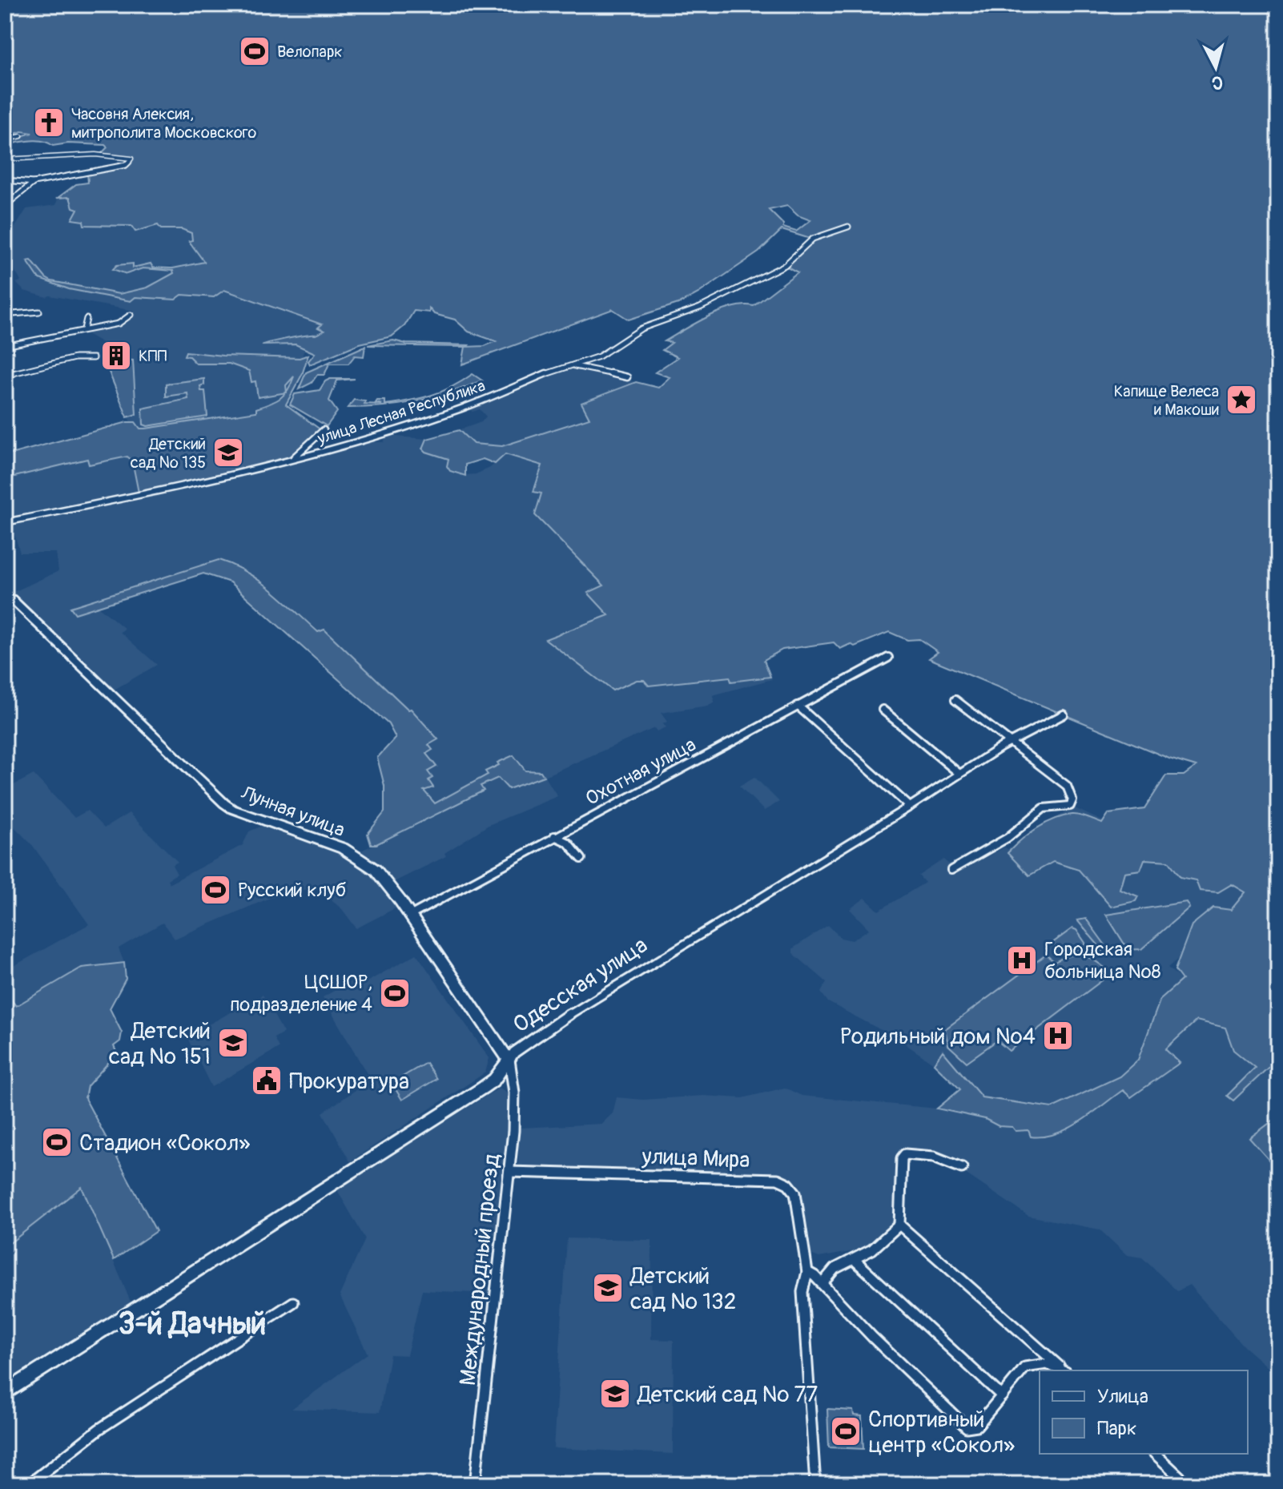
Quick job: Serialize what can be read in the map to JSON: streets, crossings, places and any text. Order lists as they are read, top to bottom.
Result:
{
  "streets": {
    "street": [
      "улица Лесная Республика",
      "Охотная улица",
      "Лунная улица",
      "Одесская улица",
      "улица Мира",
      "Международный проезд"
    ]
  },
  "crossings": [
    ["Охотная улица", "Лунная улица"],
    ["Лунная улица", "Одесская улица"],
    ["Лунная улица", "Международный проезд"],
    ["Одесская улица", "Международный проезд"],
    ["улица Мира", "Международный проезд"]
  ],
  "districts": ["3-й Дачный"],
  "places": {
    "sports": [
      "Велопарк",
      "Русский клуб",
      "ЦСШОР, подразделение 4",
      "Стадион «Сокол»",
      "Спортивный центр «Сокол»"
    ],
    "church": ["Часовня Алексия, митрополита Московского"],
    "building": ["КПП"],
    "place": ["Капище Велеса и Макоши"],
    "school or university": [
      "Детский сад № 135",
      "Детский сад № 151",
      "Детский сад № 132",
      "Детский сад № 77"
    ],
    "hospital": ["Городская больница №8", "Родильный дом №4"],
    "public building": ["Прокуратура"]
  },
  "legend": ["Улица", "Парк"],
  "north": "bottom"
}
